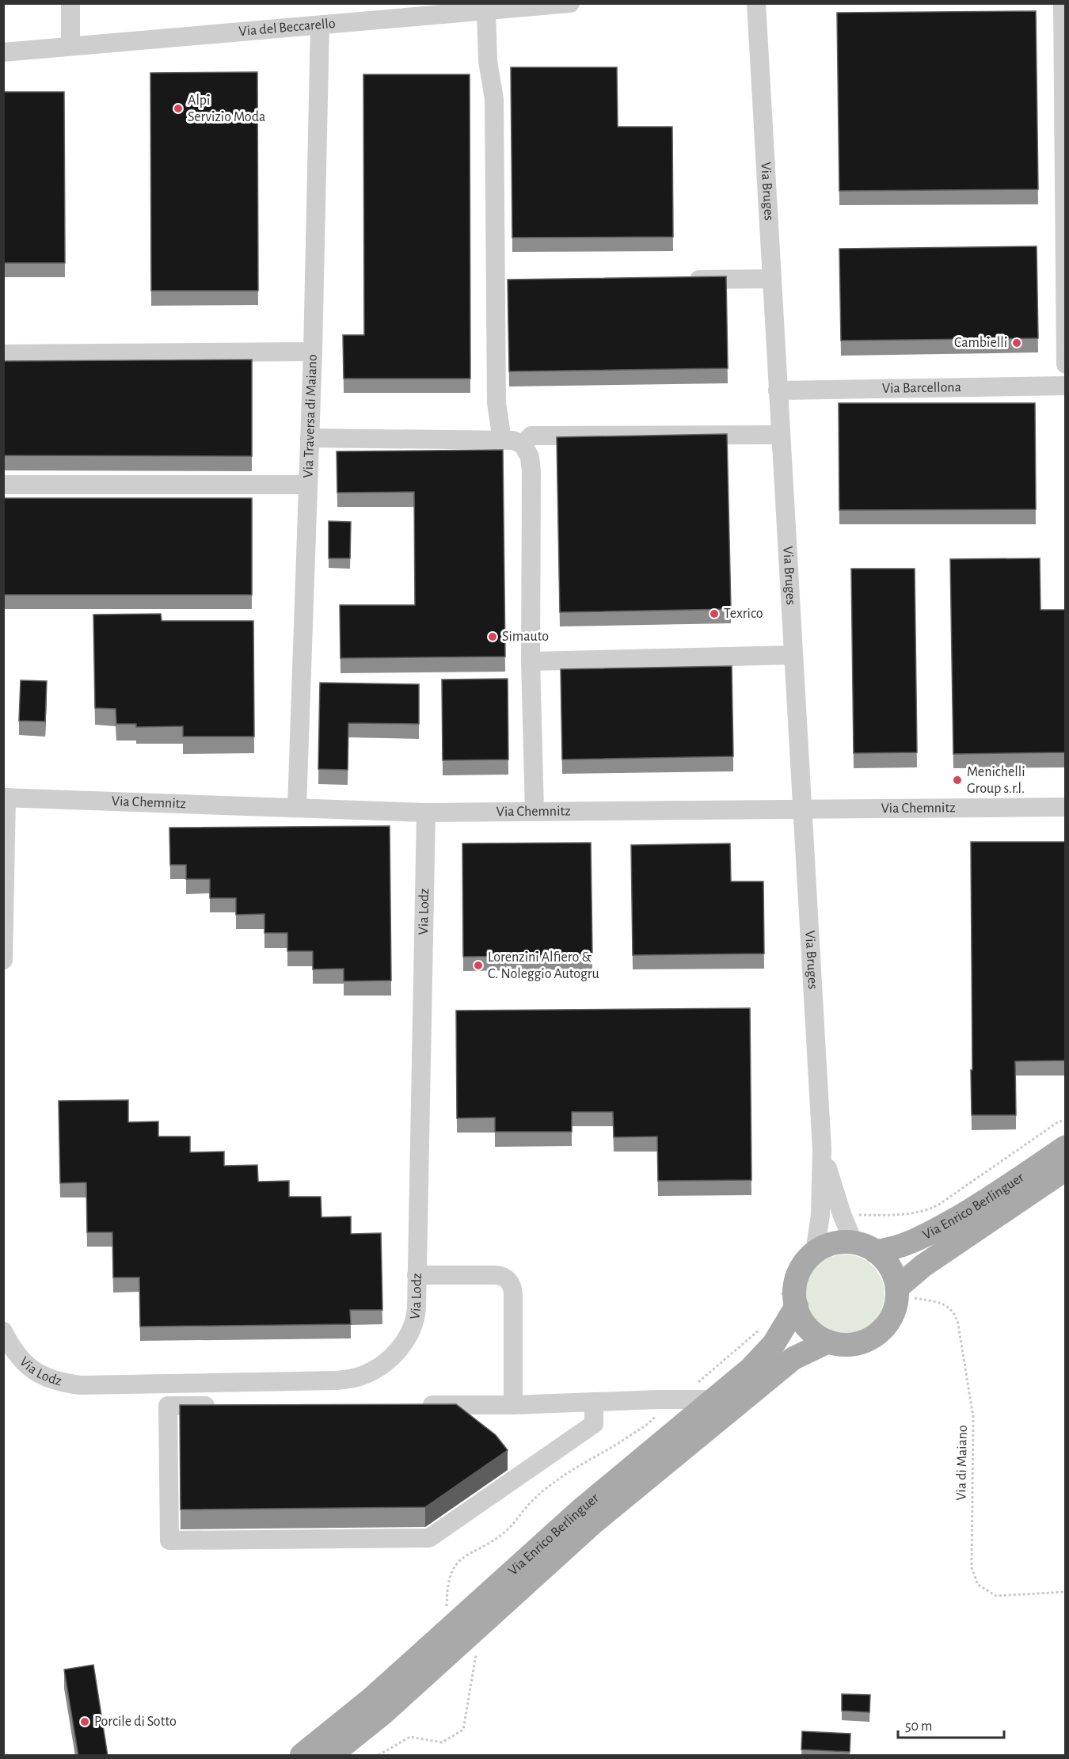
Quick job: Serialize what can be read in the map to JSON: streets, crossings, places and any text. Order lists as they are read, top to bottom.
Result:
{
  "streets": {
    "main road": ["Via Enrico Berlinguer"],
    "street": [
      "Via del Beccarello",
      "Via Bruges",
      "Via Barcellona",
      "Via Traversa di Maiano",
      "Via Chemnitz",
      "Via Lodz"
    ],
    "path": ["Via di Maiano"]
  },
  "crossings": [
    ["Via del Beccarello", "Via Traversa di Maiano"],
    ["Via Bruges", "Via Barcellona"],
    ["Via Bruges", "Via Chemnitz"],
    ["Via Bruges", "Via Enrico Berlinguer"],
    ["Via Bruges", "Via di Maiano"],
    ["Via Traversa di Maiano", "Via Chemnitz"],
    ["Via Chemnitz", "Via Lodz"],
    ["Via Enrico Berlinguer", "Via di Maiano"]
  ],
  "places": [
    "Alpi Servizio Moda",
    "Cambielli",
    "Texrico",
    "Simauto",
    "Menichelli Group s.r.l.",
    "Lorenzini Alfiero & C. Noleggio Autogru",
    "Porcile di Sotto"
  ],
  "scale_bar": "50 m"
}
